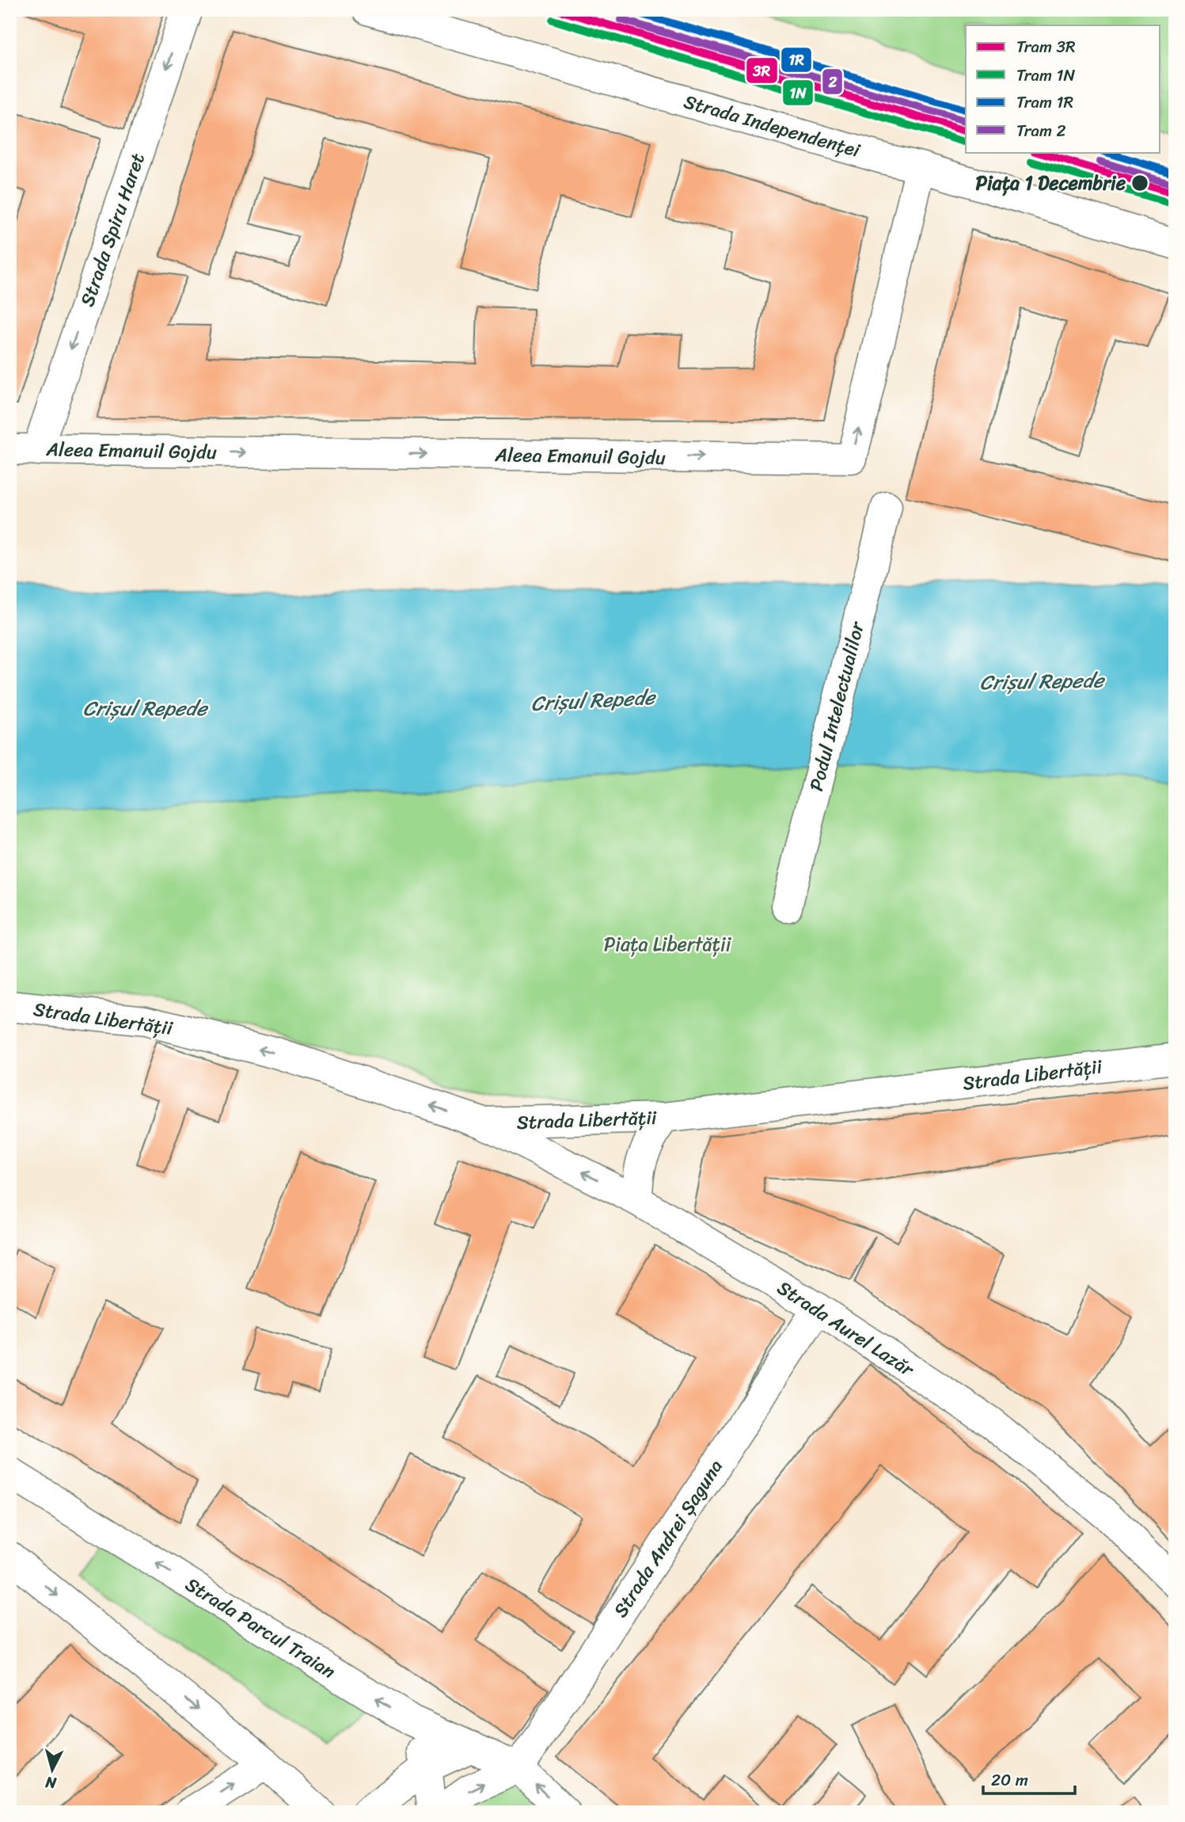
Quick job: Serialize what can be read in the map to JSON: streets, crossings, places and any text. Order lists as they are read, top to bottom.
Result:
{
  "streets": {
    "street": [
      "Strada Independenței",
      "Strada Spiru Haret",
      "Aleea Emanuil Gojdu",
      "Podul Intelectualilor",
      "Strada Libertății",
      "Strada Aurel Lazăr",
      "Strada Andrei Șaguna",
      "Strada Parcul Traian"
    ]
  },
  "crossings": [
    ["Strada Independenței", "Aleea Emanuil Gojdu"],
    ["Strada Spiru Haret", "Aleea Emanuil Gojdu"],
    ["Strada Libertății", "Strada Aurel Lazăr"],
    ["Strada Aurel Lazăr", "Strada Andrei Șaguna"],
    ["Strada Andrei Șaguna", "Strada Parcul Traian"]
  ],
  "one_way": ["Strada Spiru Haret", "Aleea Emanuil Gojdu", "Strada Libertății"],
  "water": ["Crișul Repede"],
  "parks": ["Piața Libertății"],
  "places": ["Piața 1 Decembrie"],
  "lines": [
    "tram line 3R",
    "tram line 1R",
    "tram line 1N",
    "tram line 2"
  ],
  "legend": [
    "Tram 3R",
    "Tram 1N",
    "Tram 1R",
    "Tram 2"
  ],
  "scale_bar": "20 m",
  "north": "bottom"
}
